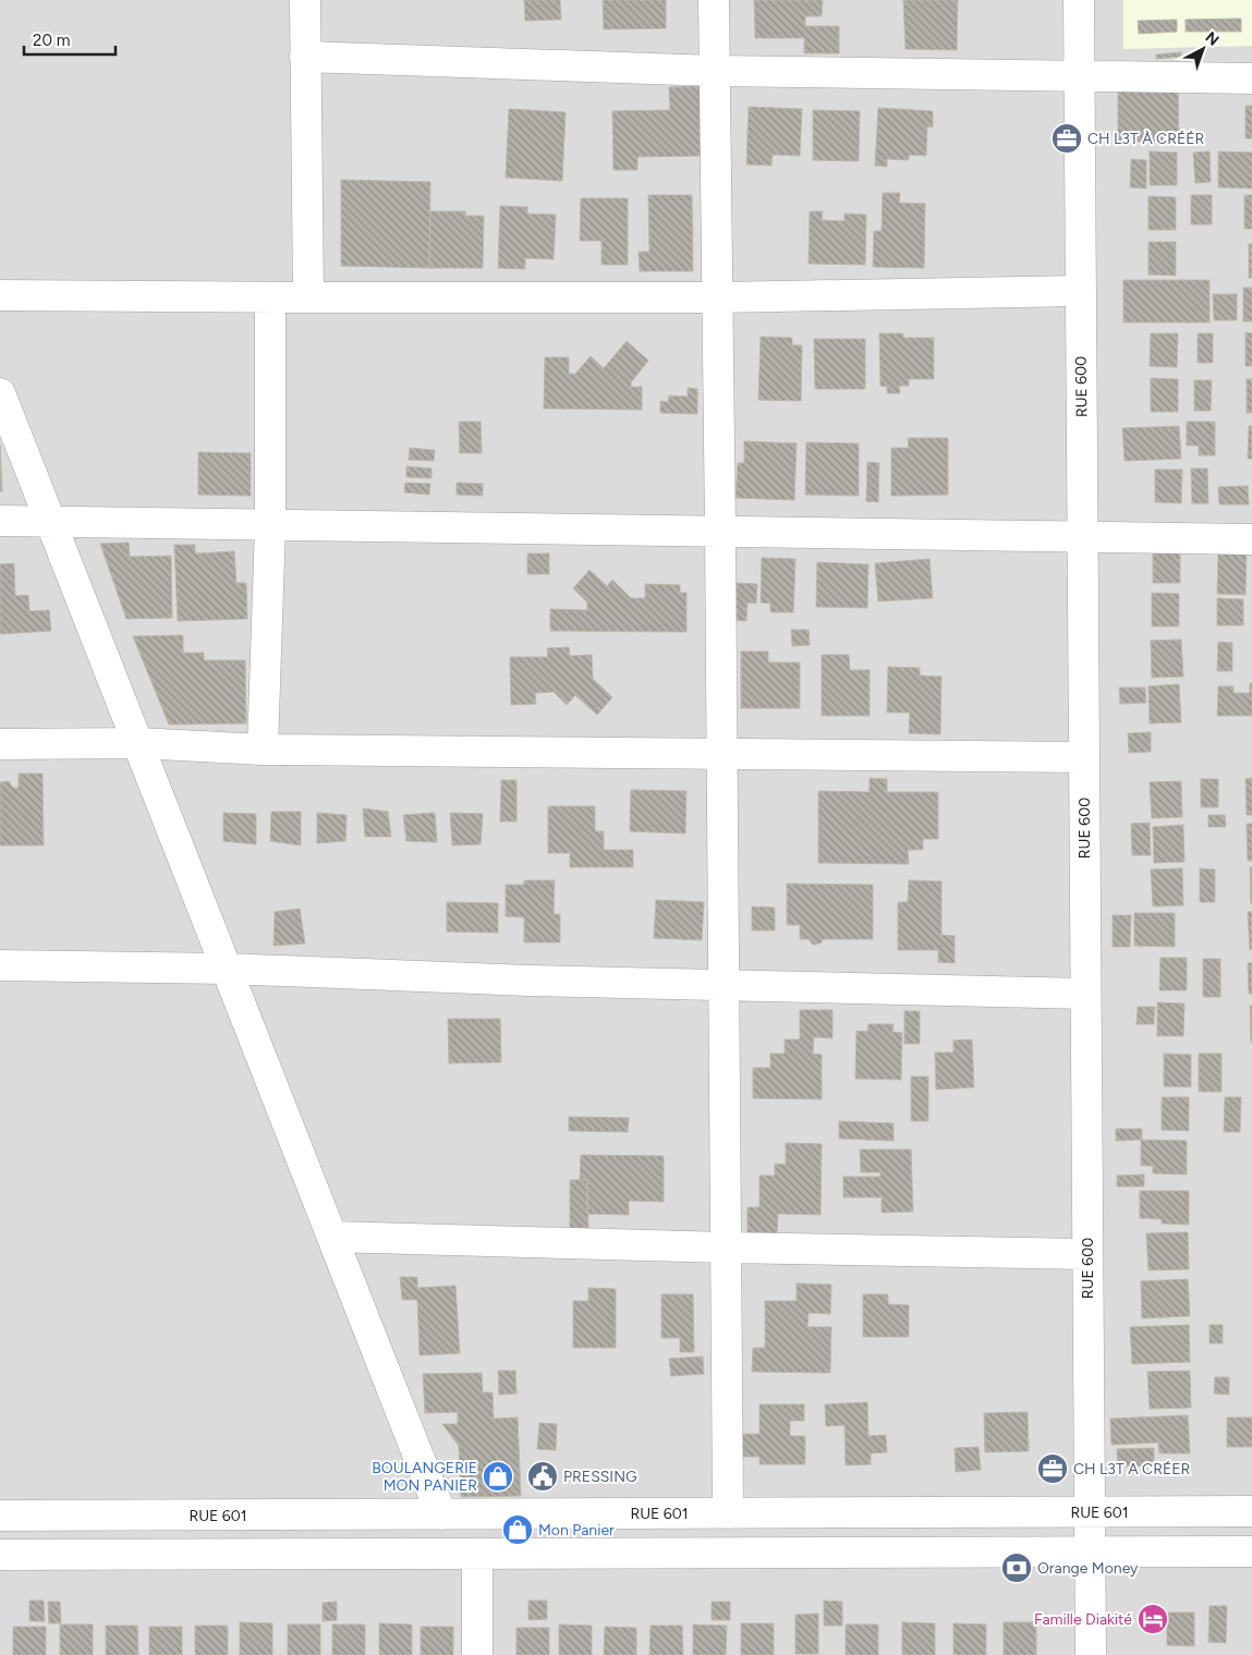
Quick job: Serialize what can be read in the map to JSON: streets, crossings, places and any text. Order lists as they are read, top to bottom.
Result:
{
  "streets": {
    "street": ["RUE 600", "RUE 601"]
  },
  "crossings": [
    ["RUE 600", "RUE 601"]
  ],
  "places": {
    "office": ["CH L3T À CRÉÉR", "CH L3T A CRÉER"],
    "shop": ["BOULANGERIE MON PANIER", "Mon Panier"],
    "public building": ["PRESSING"],
    "bank": ["Orange Money"],
    "hotel": ["Famille Diakité"]
  },
  "scale_bar": "20 m",
  "north": "top right"
}
